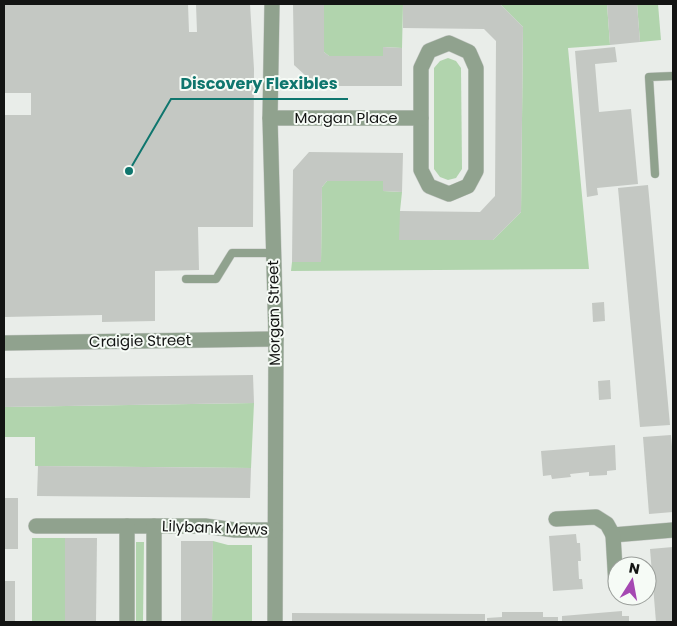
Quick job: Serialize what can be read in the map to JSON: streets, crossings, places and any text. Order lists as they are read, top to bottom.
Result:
{
  "streets": {
    "street": [
      "Morgan Place",
      "Morgan Street",
      "Craigie Street",
      "Lilybank Mews"
    ]
  },
  "crossings": [
    ["Morgan Place", "Morgan Street"],
    ["Morgan Street", "Craigie Street"],
    ["Morgan Street", "Lilybank Mews"]
  ],
  "places": ["Discovery Flexibles"],
  "north": "top"
}
